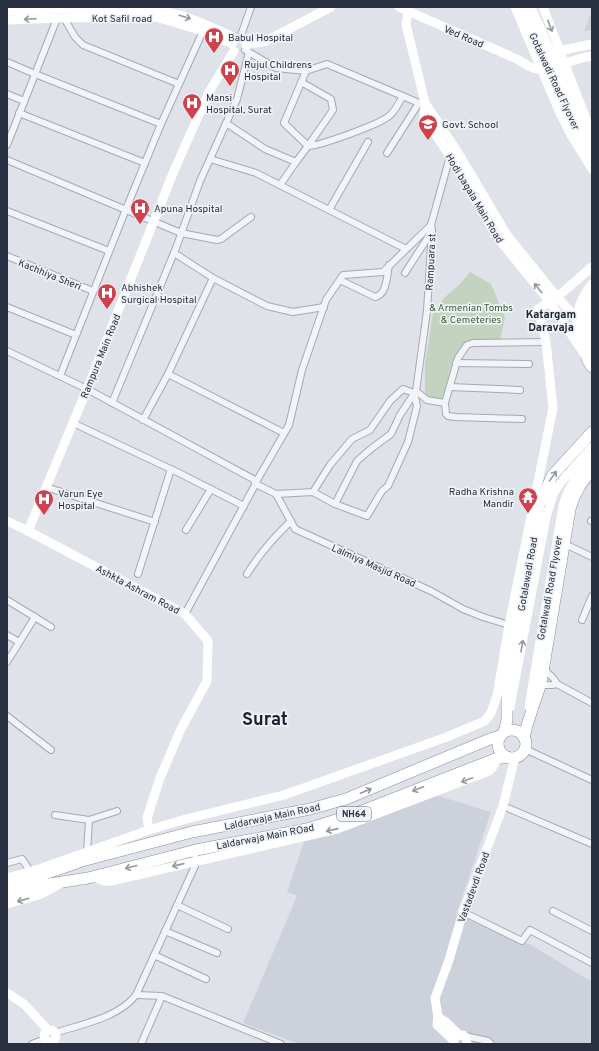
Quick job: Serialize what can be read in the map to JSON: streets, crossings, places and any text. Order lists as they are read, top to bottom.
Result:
{
  "streets": {
    "highway": [
      "Gotalawadi Road",
      "NH64",
      "Laldarwaja Main Road",
      "Laldarwaja Main ROad"
    ],
    "main road": [
      "Kot Safil road",
      "Ved Road",
      "Gotalwadi Road Flyover",
      "Hodi bagala Main Road",
      "Rampura Main Road",
      "Ashkta Ashram Road",
      "Vastadevdi Road"
    ],
    "street": ["Rampuara st", "Kachhiya Sheri", "Lalmiya Masjid Road"]
  },
  "crossings": [
    ["Kot Safil road", "Rampura Main Road"],
    ["Ved Road", "Hodi bagala Main Road"],
    ["Gotalwadi Road Flyover", "Gotalawadi Road"],
    ["Rampura Main Road", "Ashkta Ashram Road"],
    ["Gotalawadi Road", "NH64"],
    ["Gotalawadi Road", "Laldarwaja Main Road"],
    ["Gotalawadi Road", "Laldarwaja Main ROad"],
    ["Gotalawadi Road", "Vastadevdi Road"],
    ["NH64", "Laldarwaja Main Road"],
    ["NH64", "Laldarwaja Main ROad"],
    ["NH64", "Vastadevdi Road"],
    ["Laldarwaja Main Road", "Laldarwaja Main ROad"],
    ["Laldarwaja Main Road", "Vastadevdi Road"],
    ["Laldarwaja Main ROad", "Vastadevdi Road"]
  ],
  "one_way": ["Laldarwaja Main Road", "Laldarwaja Main ROad"],
  "districts": ["Katargam Daravaja", "Surat"],
  "parks": ["& Armenian Tombs & Cemeteries"],
  "places": {
    "hospital": [
      "Babul Hospital",
      "Rujul Childrens Hospital",
      "Mansi Hospital, Surat",
      "Apuna Hospital",
      "Abhishek Surgical Hospital",
      "Varun Eye Hospital"
    ],
    "school or university": ["Govt. School"],
    "temple": ["Radha Krishna Mandir"]
  }
}
